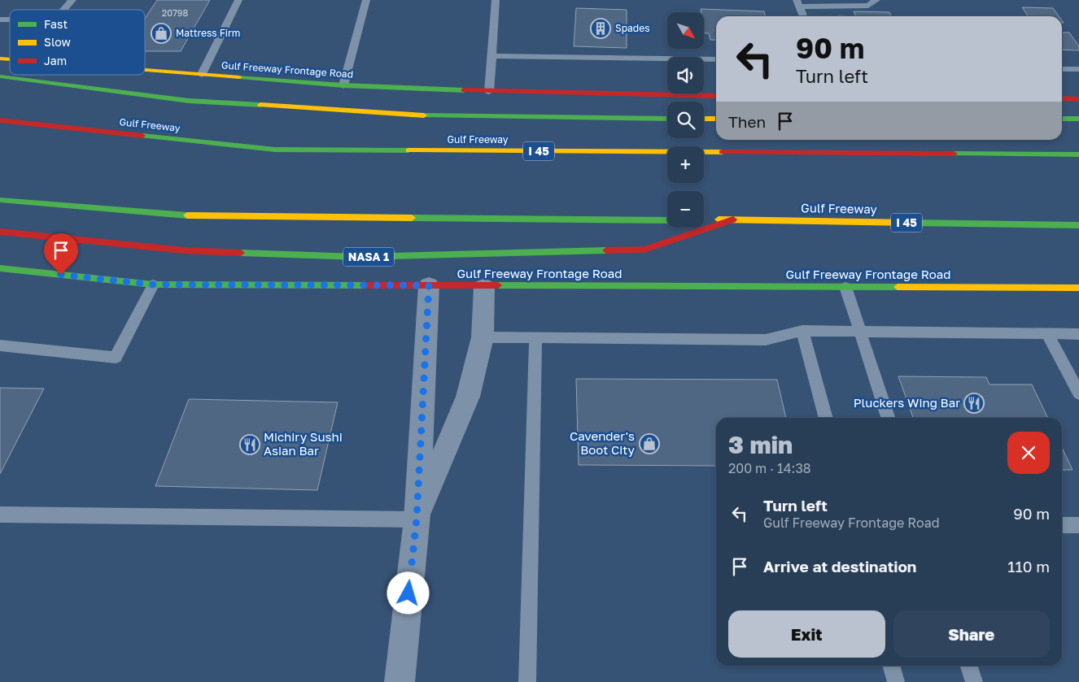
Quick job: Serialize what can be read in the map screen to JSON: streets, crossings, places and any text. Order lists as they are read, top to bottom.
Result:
{
  "streets": {
    "main road": [
      "Gulf Freeway Frontage Road",
      "Gulf Freeway",
      "I 45",
      "NASA 1"
    ]
  },
  "crossings": [
    ["Gulf Freeway", "NASA 1"]
  ],
  "places": {
    "building": ["Spades"],
    "shop": ["Mattress Firm", "Cavender's Boot City"],
    "restaurant": ["Pluckers Wing Bar", "Michiry Sushi Asian Bar"]
  },
  "house_numbers": ["20798"],
  "legend": ["Fast", "Slow", "Jam"],
  "north": "bottom right",
  "page": {
    "map_buttons": ["+", "−"],
    "turn": ["90 m", "Turn left"],
    "then": "Then",
    "heading": ["3 min", "200 m · 14:38"],
    "list": [
      {
        "name": "Turn left",
        "note": "Gulf Freeway Frontage Road",
        "value": "90 m"
      },
      {
        "name": "Arrive at destination",
        "value": "110 m"
      }
    ],
    "buttons": ["Exit", "Share"]
  }
}
